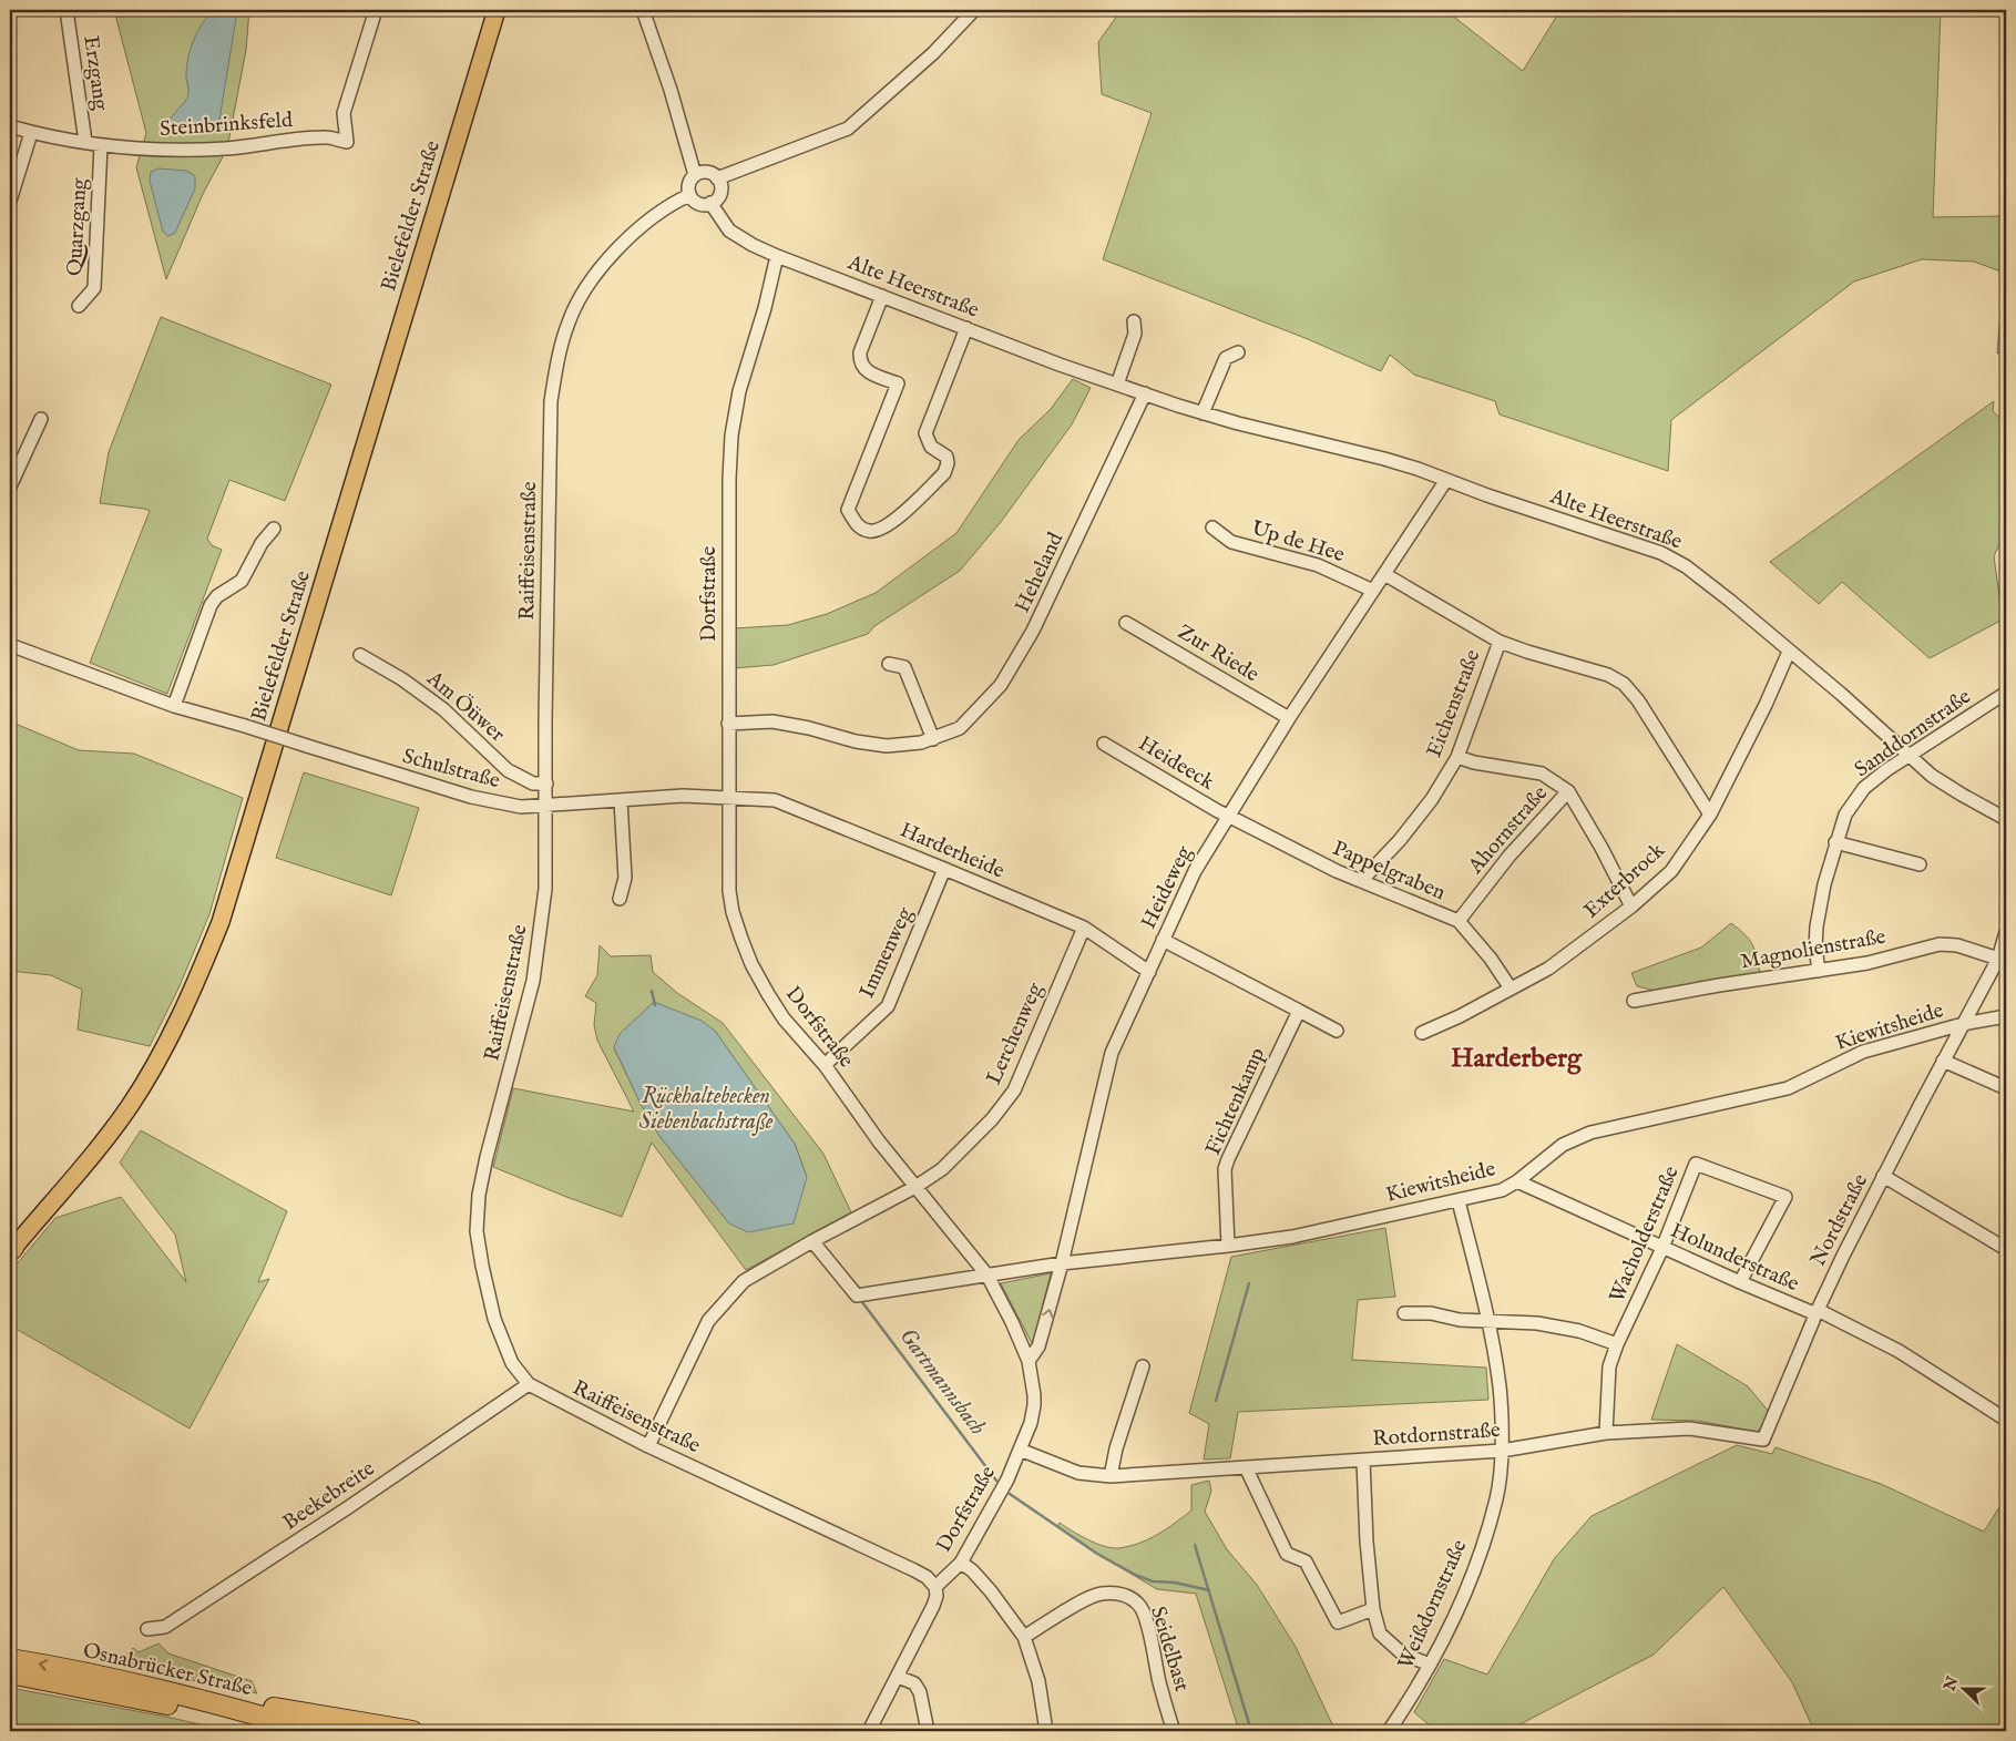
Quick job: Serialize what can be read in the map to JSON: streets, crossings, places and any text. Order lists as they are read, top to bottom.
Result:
{
  "streets": {
    "highway": ["Osnabrücker Straße"],
    "main road": ["Bielefelder Straße"],
    "street": [
      "Erzgang",
      "Steinbrinksfeld",
      "Quarzgang",
      "Alte Heerstraße",
      "Up de Hee",
      "Raiffeisenstraße",
      "Heheland",
      "Dorfstraße",
      "Zur Riede",
      "Eichenstraße",
      "Am Öüwer",
      "Sanddornstraße",
      "Heideeck",
      "Schulstraße",
      "Ahornstraße",
      "Harderheide",
      "Pappelgraben",
      "Exterbrock",
      "Heideweg",
      "Magnolienstraße",
      "Immenweg",
      "Kiewitsheide",
      "Lerchenweg",
      "Fichtenkamp",
      "Nordstraße",
      "Wacholderstraße",
      "Holunderstraße",
      "Rotdornstraße",
      "Beekebreite",
      "Weißdornstraße",
      "Seidelbast"
    ]
  },
  "crossings": [
    ["Erzgang", "Steinbrinksfeld"],
    ["Steinbrinksfeld", "Quarzgang"],
    ["Alte Heerstraße", "Raiffeisenstraße"],
    ["Alte Heerstraße", "Heheland"],
    ["Alte Heerstraße", "Dorfstraße"],
    ["Alte Heerstraße", "Sanddornstraße"],
    ["Alte Heerstraße", "Exterbrock"],
    ["Alte Heerstraße", "Heideweg"],
    ["Up de Hee", "Heideweg"],
    ["Raiffeisenstraße", "Dorfstraße"],
    ["Raiffeisenstraße", "Am Öüwer"],
    ["Raiffeisenstraße", "Schulstraße"],
    ["Raiffeisenstraße", "Lerchenweg"],
    ["Raiffeisenstraße", "Beekebreite"],
    ["Heheland", "Dorfstraße"],
    ["Dorfstraße", "Schulstraße"],
    ["Dorfstraße", "Harderheide"],
    ["Dorfstraße", "Heideweg"],
    ["Dorfstraße", "Immenweg"],
    ["Dorfstraße", "Kiewitsheide"],
    ["Dorfstraße", "Lerchenweg"],
    ["Dorfstraße", "Rotdornstraße"],
    ["Zur Riede", "Heideweg"],
    ["Eichenstraße", "Pappelgraben"],
    ["Sanddornstraße", "Magnolienstraße"],
    ["Heideeck", "Pappelgraben"],
    ["Heideeck", "Heideweg"],
    ["Schulstraße", "Harderheide"],
    ["Ahornstraße", "Pappelgraben"],
    ["Harderheide", "Heideweg"],
    ["Harderheide", "Immenweg"],
    ["Harderheide", "Lerchenweg"],
    ["Pappelgraben", "Exterbrock"],
    ["Pappelgraben", "Heideweg"],
    ["Heideweg", "Kiewitsheide"],
    ["Magnolienstraße", "Nordstraße"],
    ["Kiewitsheide", "Lerchenweg"],
    ["Kiewitsheide", "Fichtenkamp"],
    ["Kiewitsheide", "Nordstraße"],
    ["Kiewitsheide", "Holunderstraße"],
    ["Kiewitsheide", "Weißdornstraße"],
    ["Nordstraße", "Holunderstraße"],
    ["Nordstraße", "Rotdornstraße"],
    ["Wacholderstraße", "Holunderstraße"],
    ["Wacholderstraße", "Rotdornstraße"],
    ["Rotdornstraße", "Weißdornstraße"]
  ],
  "districts": ["Harderberg"],
  "water": ["Rückhaltebecken Siebenbachstraße", "Gartmannsbach"],
  "north": "left"
}
